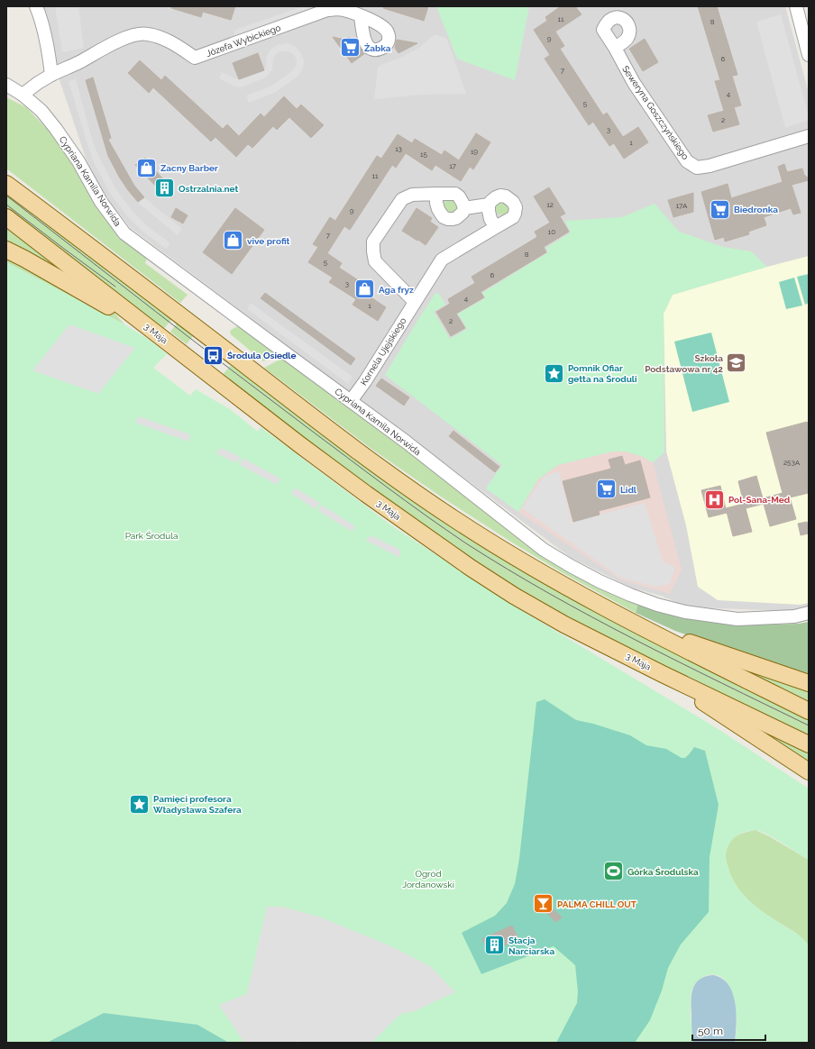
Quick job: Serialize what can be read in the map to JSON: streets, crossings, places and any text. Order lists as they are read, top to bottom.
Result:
{
  "streets": {
    "main road": ["3 Maja"],
    "street": [
      "Józefa Wybickiego",
      "Seweryna Goszczyńskiego",
      "Cypriana Kamila Norwida",
      "Kornela Ujejskiego"
    ]
  },
  "crossings": [
    ["Cypriana Kamila Norwida", "Kornela Ujejskiego"]
  ],
  "parks": ["Park Środula", "Ogród Jordanowski"],
  "places": {
    "supermarket": ["Żabka", "Biedronka", "Lidl"],
    "shop": ["Zacny Barber", "vive profit", "Aga fryz"],
    "building": ["Ostrzalnia.net", "Stacja Narciarska"],
    "bus stop": ["Środula Osiedle"],
    "school or university": ["Szkoła Podstawowa nr 42"],
    "place": ["Pomnik Ofiar getta na Środuli", "Pamięci profesora Władysława Szafera"],
    "hospital": ["Pol-Sana-Med"],
    "sports": ["Górka Środulska"],
    "bar": ["PALMA CHILL OUT"]
  },
  "house_numbers": [
    "11",
    "8",
    "9",
    "6",
    "7",
    "4",
    "5",
    "2",
    "3",
    "1",
    "13",
    "19",
    "15",
    "17",
    "11",
    "12",
    "17A",
    "9",
    "10",
    "7",
    "8",
    "5",
    "6",
    "3",
    "4",
    "1",
    "2",
    "253A"
  ],
  "scale_bar": "50 m"
}
